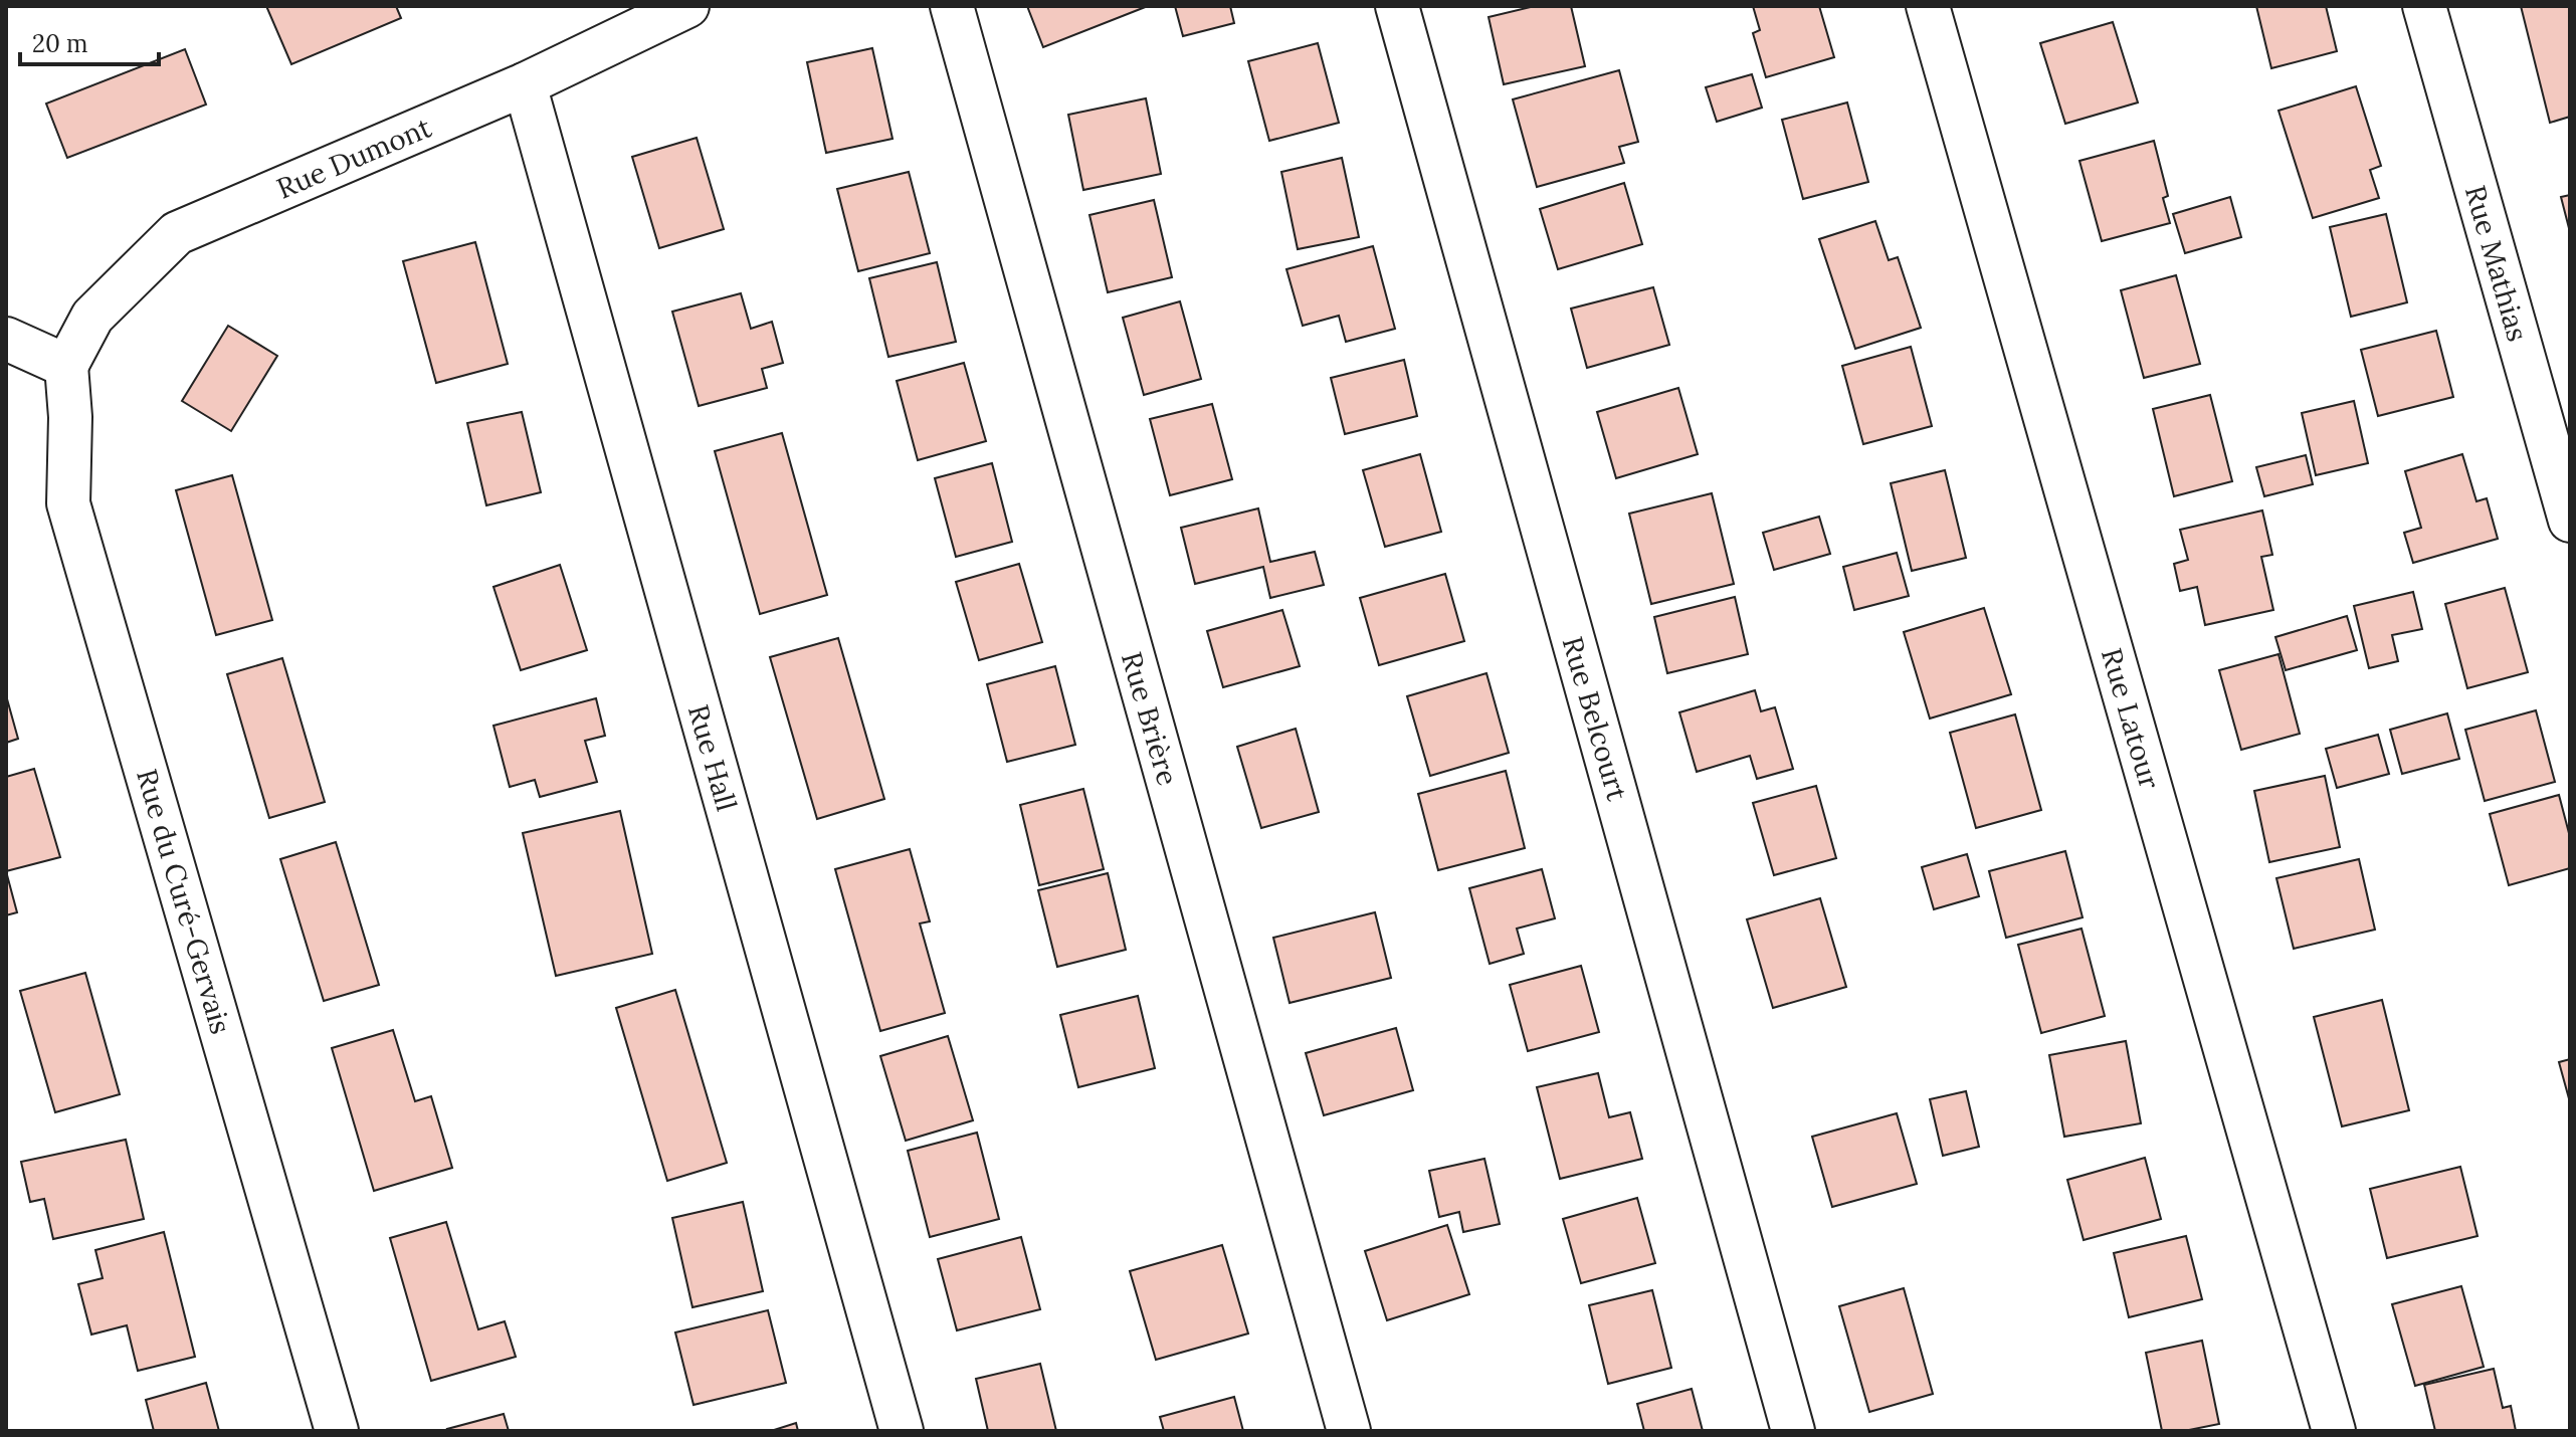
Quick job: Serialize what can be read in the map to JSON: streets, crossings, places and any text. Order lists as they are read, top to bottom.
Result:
{
  "streets": {
    "street": [
      "Rue Dumont",
      "Rue Mathias",
      "Rue Brière",
      "Rue Belcourt",
      "Rue Latour",
      "Rue Hall",
      "Rue du Curé-Gervais"
    ]
  },
  "crossings": [
    ["Rue Dumont", "Rue Hall"],
    ["Rue Dumont", "Rue du Curé-Gervais"]
  ],
  "scale_bar": "20 m"
}
